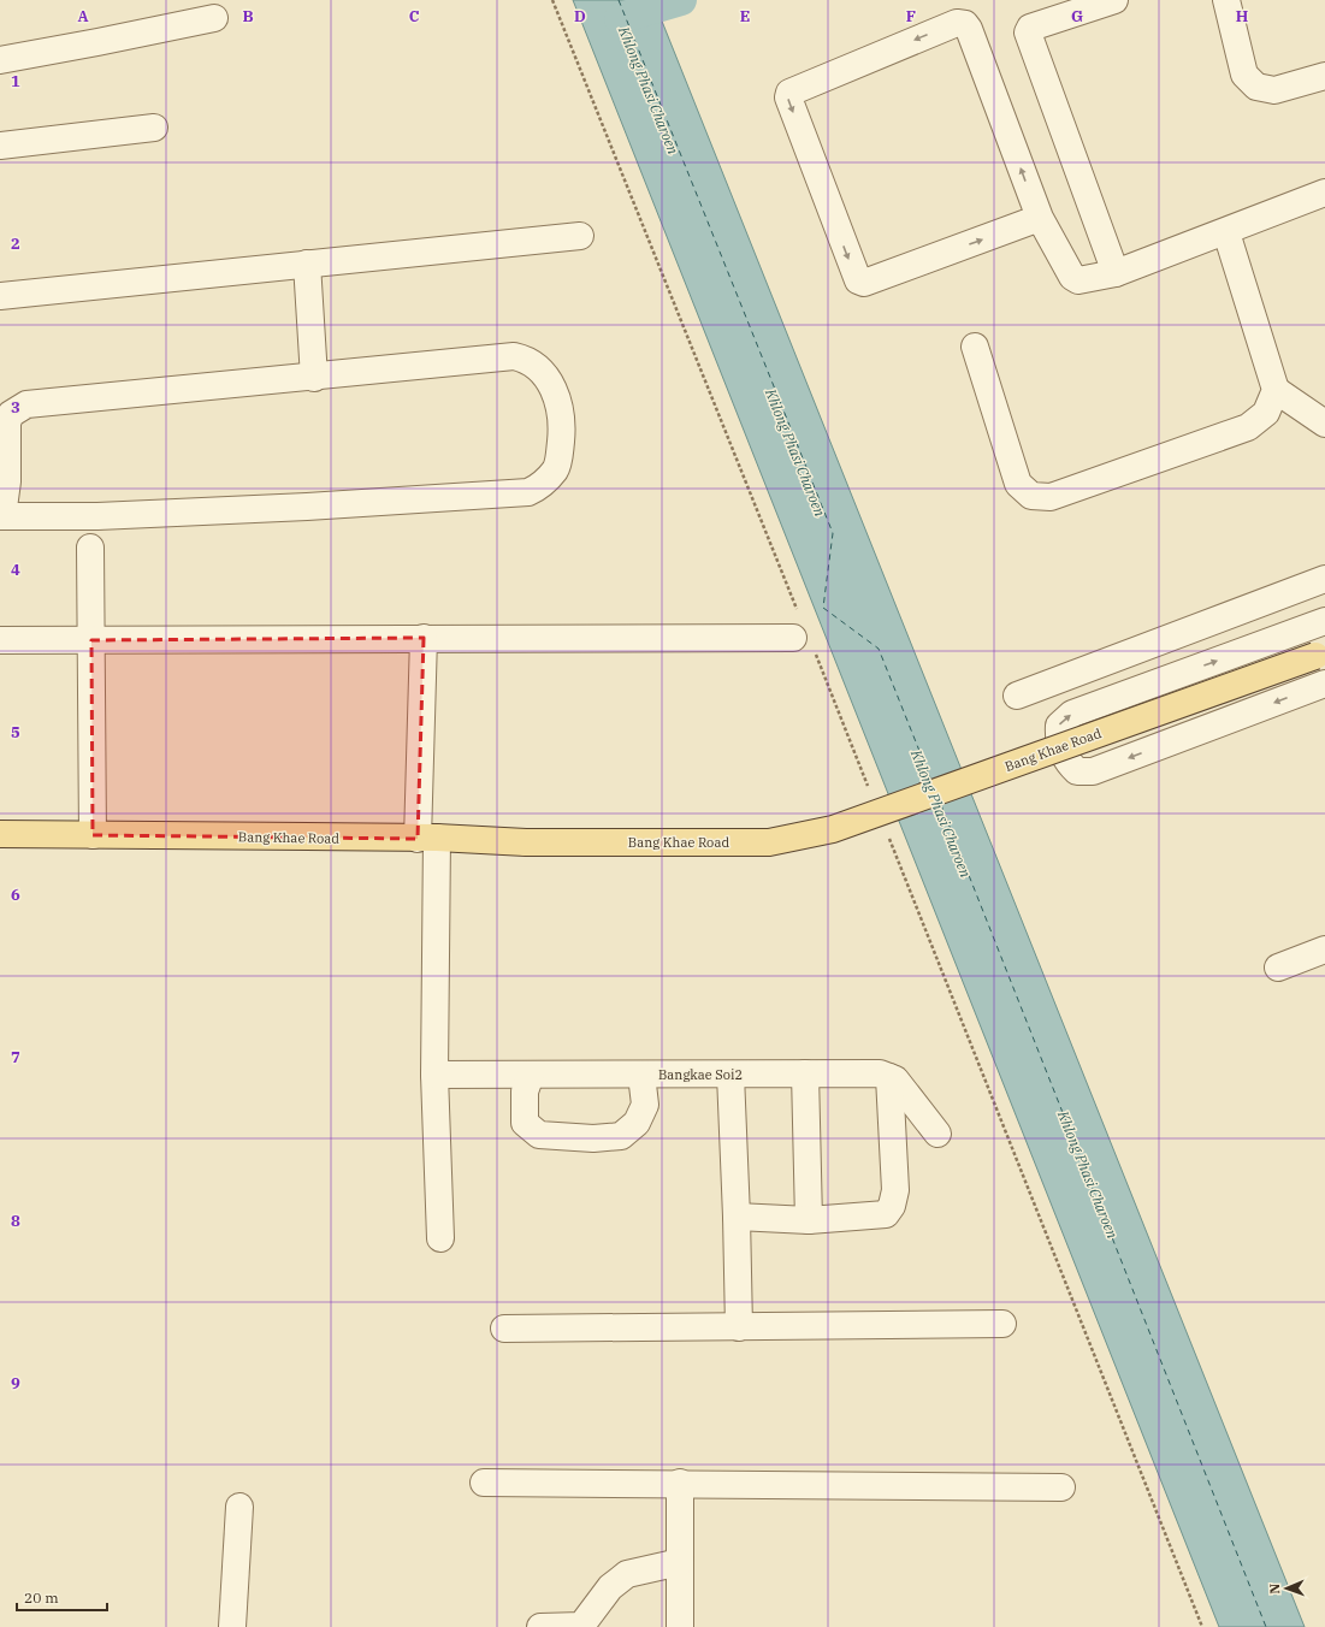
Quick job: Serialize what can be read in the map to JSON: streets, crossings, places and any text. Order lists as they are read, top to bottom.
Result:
{
  "streets": {
    "main road": ["Bang Khae Road"],
    "street": ["Bangkae Soi2"]
  },
  "water": ["Khlong Phasi Charoen"],
  "scale_bar": "20 m",
  "north": "left",
  "grid": {
    "columns": [
      "A",
      "B",
      "C",
      "D",
      "E",
      "F",
      "G",
      "H"
    ],
    "rows": [
      "1",
      "2",
      "3",
      "4",
      "5",
      "6",
      "7",
      "8",
      "9"
    ]
  }
}
